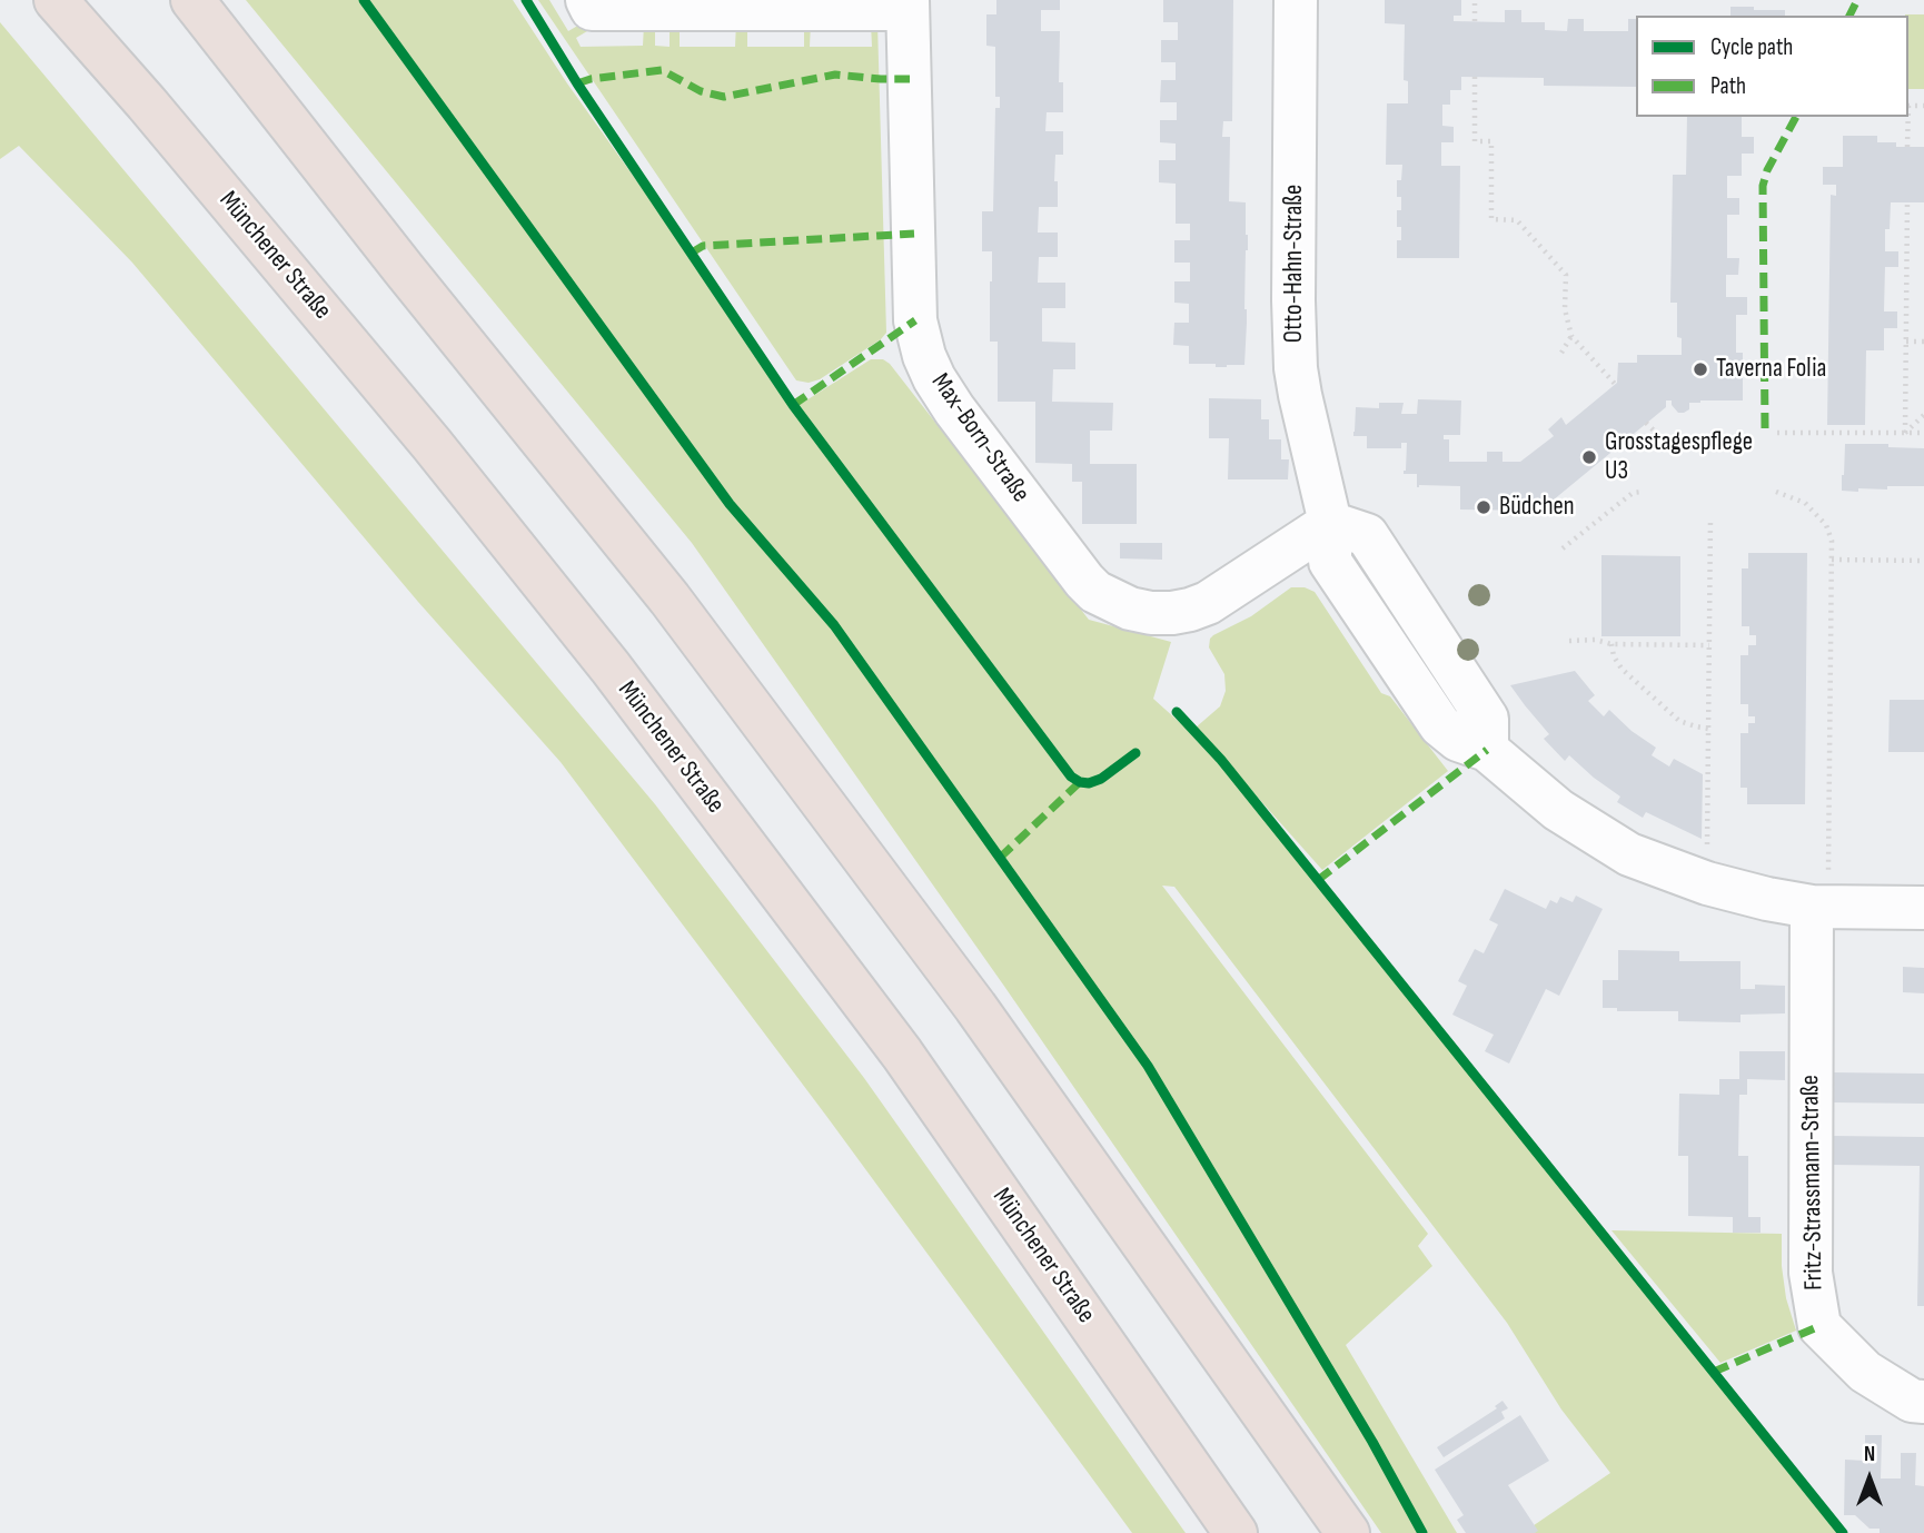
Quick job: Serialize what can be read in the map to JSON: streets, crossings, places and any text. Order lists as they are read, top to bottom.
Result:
{
  "streets": {
    "highway": ["Münchener Straße"],
    "street": ["Otto-Hahn-Straße", "Max-Born-Straße", "Fritz-Strassmann-Straße"]
  },
  "crossings": [
    ["Otto-Hahn-Straße", "Max-Born-Straße"]
  ],
  "places": ["Taverna Folia", "Grosstagespflege U3", "Büdchen"],
  "legend": ["Cycle path", "Path"],
  "north": "top"
}
